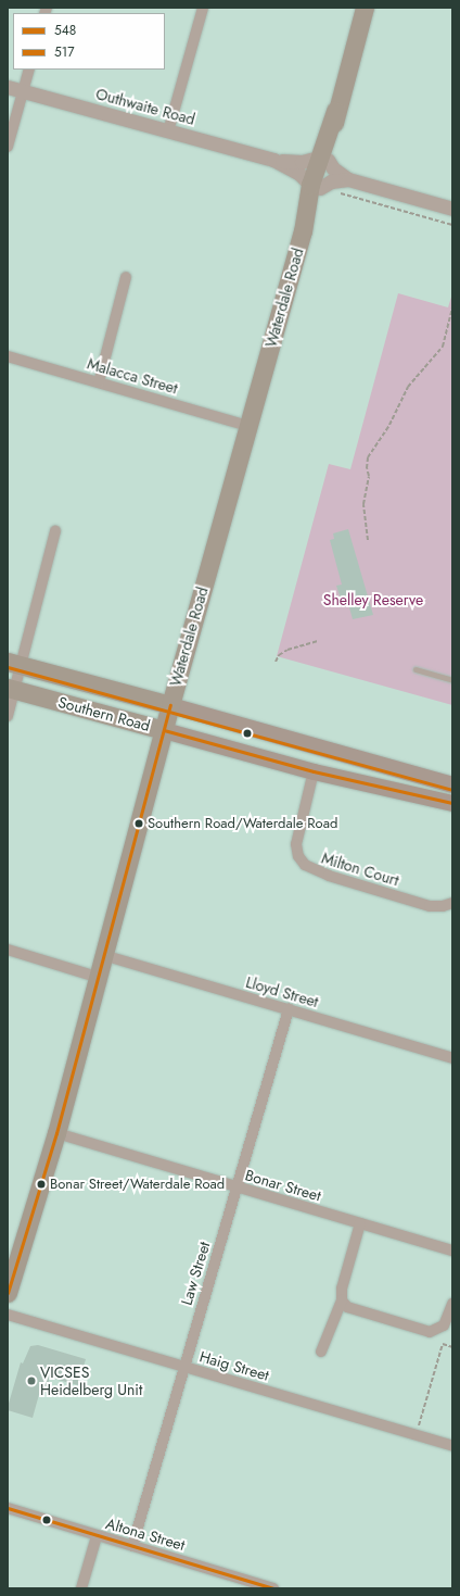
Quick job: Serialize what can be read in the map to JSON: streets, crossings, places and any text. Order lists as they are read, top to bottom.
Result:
{
  "streets": {
    "main road": ["Waterdale Road", "Southern Road"],
    "street": [
      "Outhwaite Road",
      "Malacca Street",
      "Milton Court",
      "Lloyd Street",
      "Bonar Street",
      "Law Street",
      "Haig Street",
      "Altona Street"
    ]
  },
  "crossings": [
    ["Outhwaite Road", "Waterdale Road"],
    ["Waterdale Road", "Malacca Street"],
    ["Waterdale Road", "Southern Road"],
    ["Waterdale Road", "Lloyd Street"],
    ["Waterdale Road", "Bonar Street"],
    ["Southern Road", "Milton Court"],
    ["Lloyd Street", "Law Street"],
    ["Bonar Street", "Law Street"],
    ["Law Street", "Haig Street"],
    ["Law Street", "Altona Street"]
  ],
  "parks": ["Shelley Reserve"],
  "places": ["Southern Road/Waterdale Road", "Bonar Street/Waterdale Road", "VICSES Heidelberg Unit"],
  "lines": ["transit line 517", "transit line 548"],
  "legend": ["548", "517"]
}
